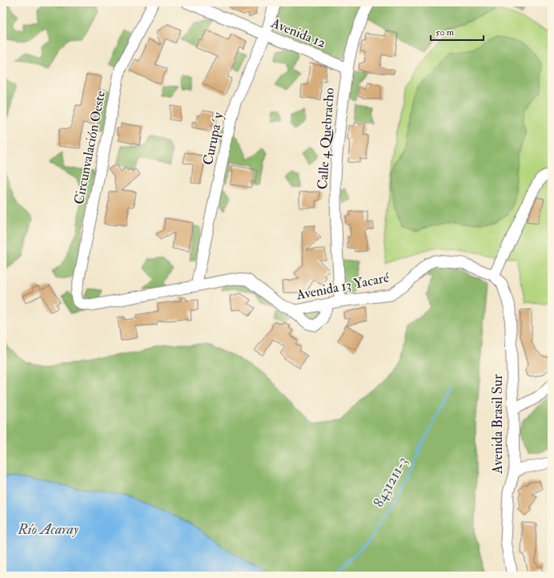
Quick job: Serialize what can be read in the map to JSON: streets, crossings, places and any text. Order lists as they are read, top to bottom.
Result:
{
  "streets": {
    "street": [
      "Avenida 12",
      "Curupa´y",
      "Calle 4 Quebracho",
      "Circunvalación Oeste",
      "Avenida 13 Yacaré",
      "Avenida Brasil Sur"
    ]
  },
  "crossings": [
    ["Avenida 12", "Curupa´y"],
    ["Avenida 12", "Calle 4 Quebracho"],
    ["Curupa´y", "Avenida 13 Yacaré"],
    ["Calle 4 Quebracho", "Avenida 13 Yacaré"],
    ["Circunvalación Oeste", "Avenida 13 Yacaré"],
    ["Avenida 13 Yacaré", "Avenida Brasil Sur"]
  ],
  "water": ["8431211-3", "Río Acaray"],
  "scale_bar": "50 m"
}
